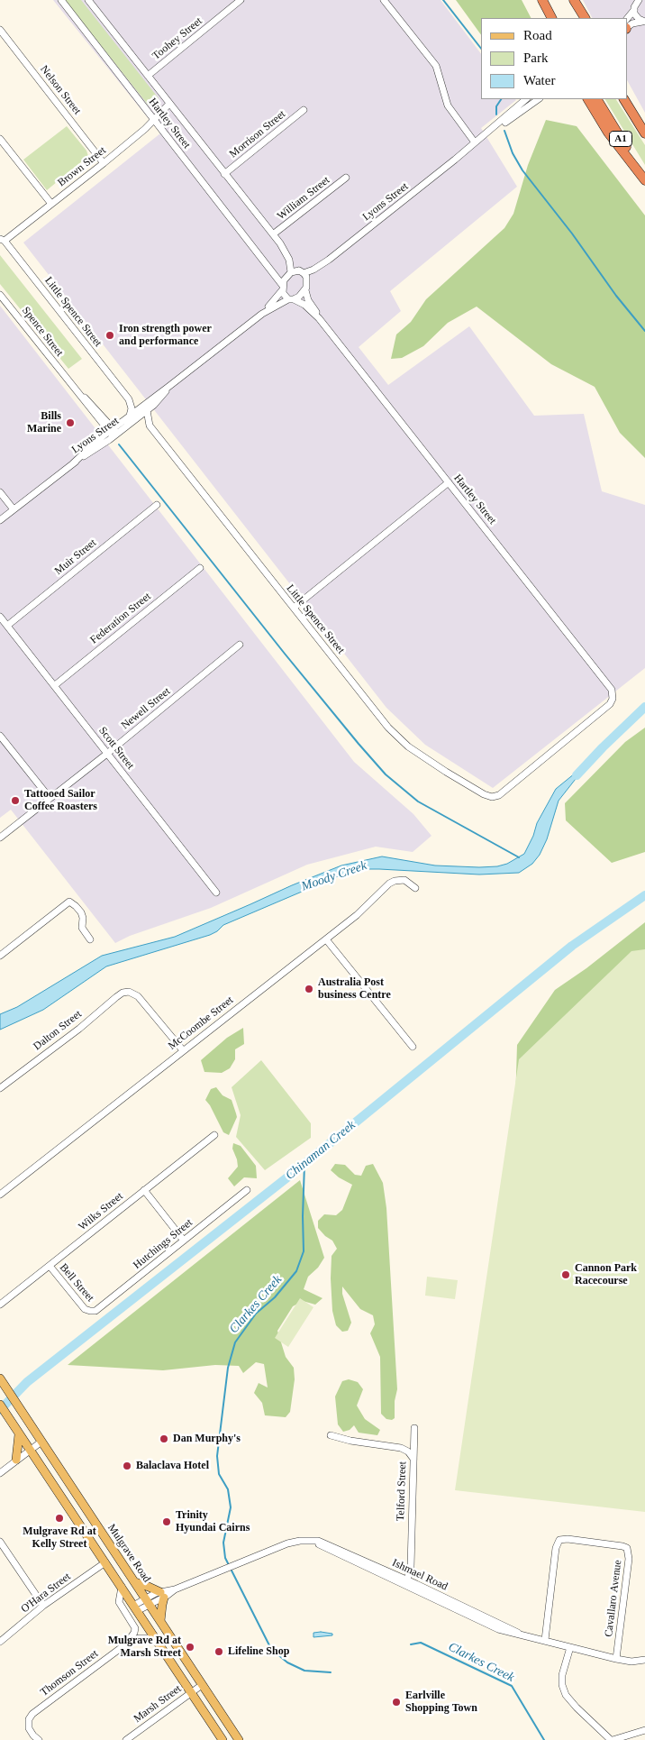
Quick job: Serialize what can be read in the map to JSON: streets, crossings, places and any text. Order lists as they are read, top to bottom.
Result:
{
  "streets": {
    "highway": ["A1"],
    "main road": ["Mulgrave Road"],
    "street": [
      "Toohey Street",
      "Nelson Street",
      "Hartley Street",
      "Morrison Street",
      "Brown Street",
      "William Street",
      "Lyons Street",
      "Little Spence Street",
      "Spence Street",
      "Muir Street",
      "Federation Street",
      "Newell Street",
      "Scott Street",
      "McCoombe Street",
      "Dalton Street",
      "Wilks Street",
      "Hutchings Street",
      "Bell Street",
      "Telford Street",
      "Ishmael Road",
      "O'Hara Street",
      "Cavallaro Avenue",
      "Thomson Street",
      "Marsh Street"
    ]
  },
  "crossings": [
    ["Toohey Street", "Hartley Street"],
    ["Nelson Street", "Brown Street"],
    ["Hartley Street", "Morrison Street"],
    ["Hartley Street", "Brown Street"],
    ["Hartley Street", "William Street"],
    ["Hartley Street", "Lyons Street"],
    ["Hartley Street", "Little Spence Street"],
    ["Brown Street", "Little Spence Street"],
    ["Lyons Street", "Little Spence Street"],
    ["Lyons Street", "Spence Street"],
    ["Muir Street", "Scott Street"],
    ["Federation Street", "Scott Street"],
    ["Newell Street", "Scott Street"],
    ["McCoombe Street", "Dalton Street"],
    ["Wilks Street", "Bell Street"],
    ["Hutchings Street", "Bell Street"],
    ["Telford Street", "Ishmael Road"],
    ["Mulgrave Road", "Ishmael Road"],
    ["Mulgrave Road", "Marsh Street"],
    ["Ishmael Road", "Cavallaro Avenue"]
  ],
  "water": ["Moody Creek", "Chinaman Creek", "Clarkes Creek"],
  "places": [
    "Iron strength power and performance",
    "Bills Marine",
    "Tattooed Sailor Coffee Roasters",
    "Australia Post business Centre",
    "Cannon Park Racecourse",
    "Dan Murphy's",
    "Balaclava Hotel",
    "Mulgrave Rd at Kelly Street",
    "Trinity Hyundai Cairns",
    "Mulgrave Rd at Marsh Street",
    "Lifeline Shop",
    "Earlville Shopping Town"
  ],
  "legend": ["Road", "Park", "Water"]
}
